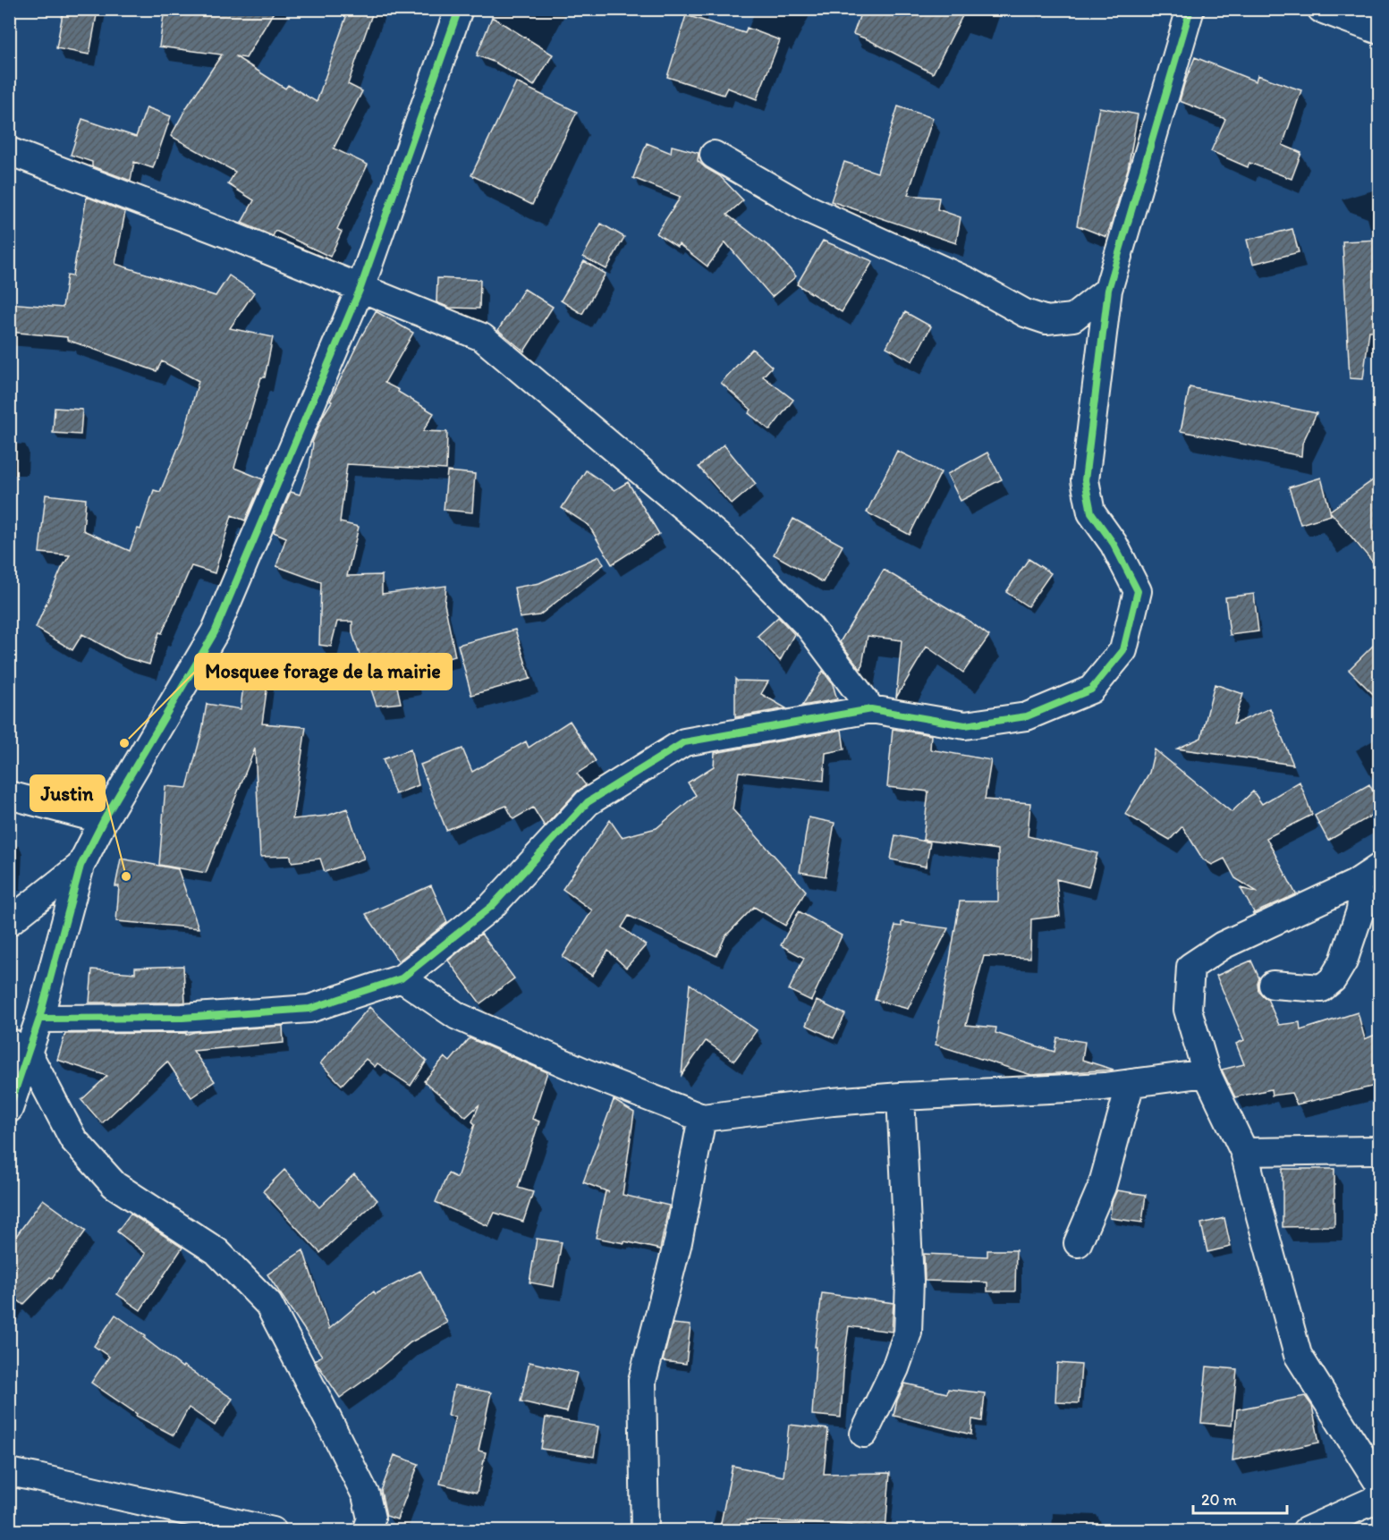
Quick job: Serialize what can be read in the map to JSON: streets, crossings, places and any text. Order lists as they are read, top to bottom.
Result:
{
  "places": ["Mosquee forage de la mairie", "Justin"],
  "scale_bar": "20 m"
}
